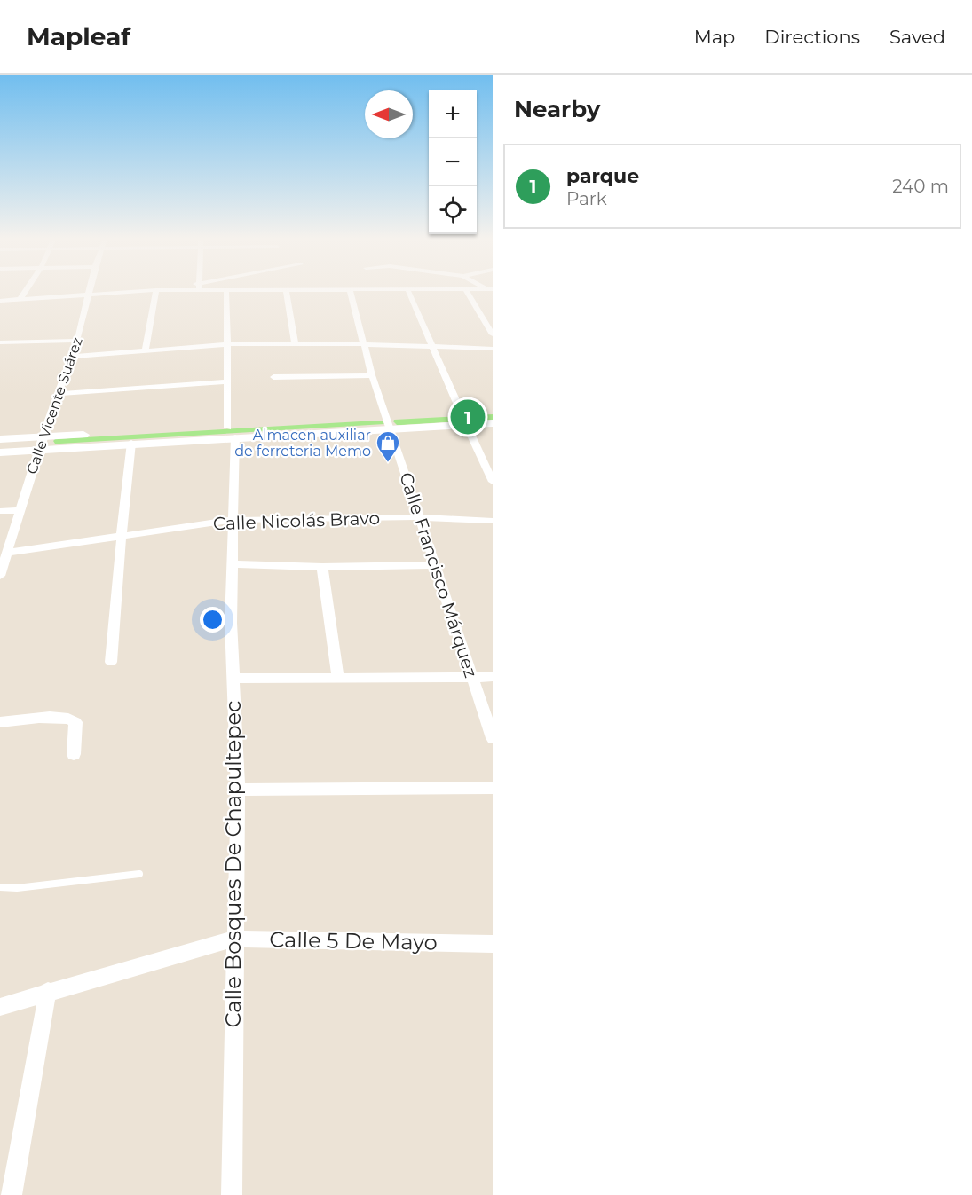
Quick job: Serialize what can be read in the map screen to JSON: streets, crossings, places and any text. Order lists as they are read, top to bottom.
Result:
{
  "streets": {
    "street": [
      "Calle Vicente Suárez",
      "Calle Nicolás Bravo",
      "Calle Francisco Márquez",
      "Calle Bosques De Chapultepec",
      "Calle 5 De Mayo"
    ]
  },
  "crossings": [
    ["Calle Vicente Suárez", "Calle Nicolás Bravo"],
    ["Calle Nicolás Bravo", "Calle Francisco Márquez"],
    ["Calle Nicolás Bravo", "Calle Bosques De Chapultepec"],
    ["Calle Bosques De Chapultepec", "Calle 5 De Mayo"]
  ],
  "places": {
    "shop": ["Almacen auxiliar de ferreteria Memo"]
  },
  "north": "left",
  "page": {
    "header": "Mapleaf",
    "nav": ["Map", "Directions", "Saved"],
    "heading": "Nearby",
    "map_buttons": ["+", "−"],
    "list": [
      {
        "mark": "1",
        "name": "parque",
        "note": "Park",
        "value": "240 m"
      }
    ],
    "pins": "1"
  }
}
